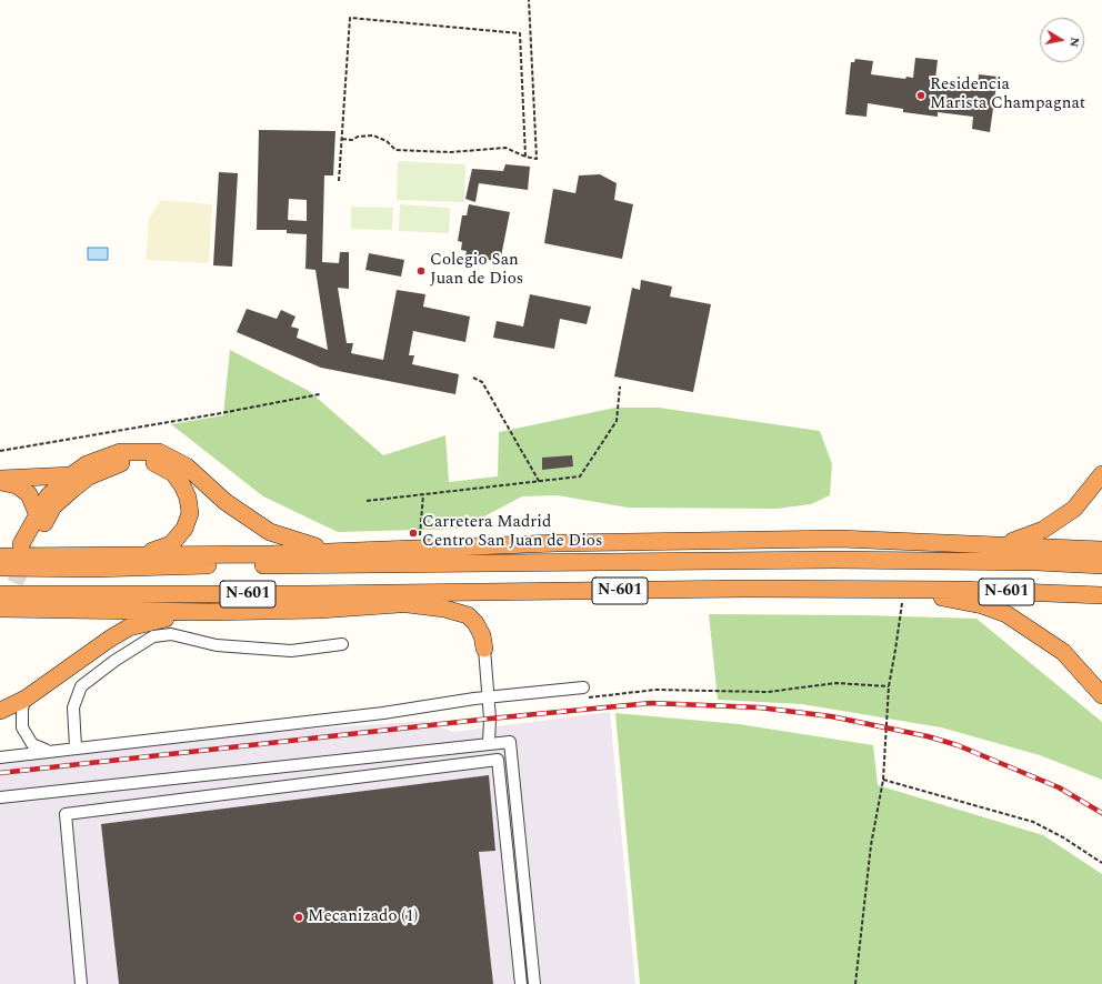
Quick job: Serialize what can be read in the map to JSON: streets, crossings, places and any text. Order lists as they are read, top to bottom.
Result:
{
  "streets": {
    "highway": ["N-601"]
  },
  "places": [
    "Residencia Marista Champagnat",
    "Colegio San Juan de Dios",
    "Carretera Madrid Centro San Juan de Dios",
    "Mecanizado (1)"
  ],
  "north": "right"
}
